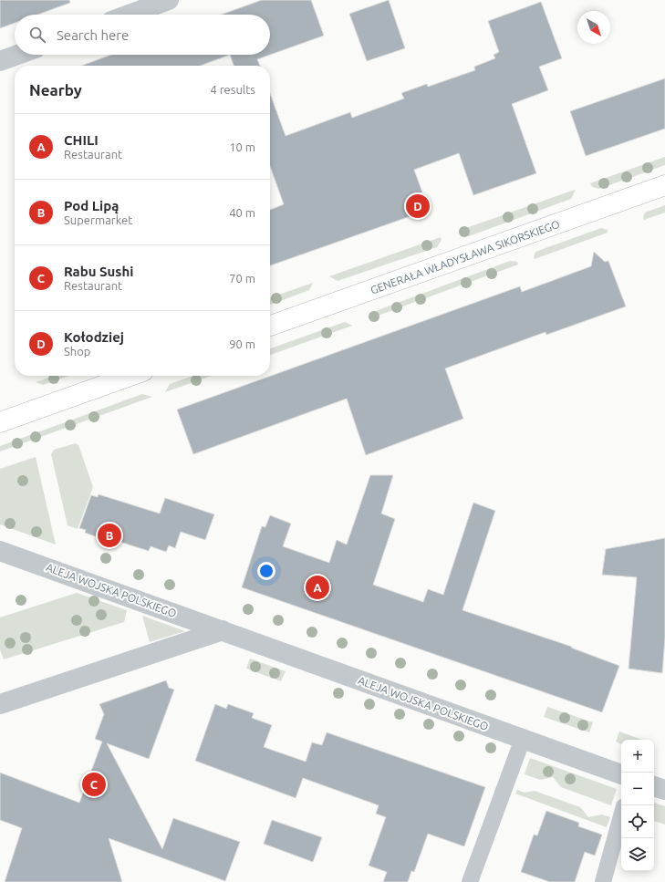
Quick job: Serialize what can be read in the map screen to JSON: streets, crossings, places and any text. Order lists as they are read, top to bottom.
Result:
{
  "streets": {
    "main road": ["GENERAŁA WŁADYSŁAWA SIKORSKIEGO"],
    "street": ["ALEJA WOJSKA POLSKIEGO"]
  },
  "north": "bottom right",
  "page": {
    "search": "Search here",
    "heading": ["Nearby", "4 results"],
    "list": [
      {
        "mark": "A",
        "name": "CHILI",
        "note": "Restaurant",
        "value": "10 m"
      },
      {
        "mark": "B",
        "name": "Pod Lipą",
        "note": "Supermarket",
        "value": "40 m"
      },
      {
        "mark": "C",
        "name": "Rabu Sushi",
        "note": "Restaurant",
        "value": "70 m"
      },
      {
        "mark": "D",
        "name": "Kołodziej",
        "note": "Shop",
        "value": "90 m"
      }
    ],
    "pins": [
      "D",
      "B",
      "A",
      "C"
    ],
    "map_buttons": ["+", "−"]
  }
}
